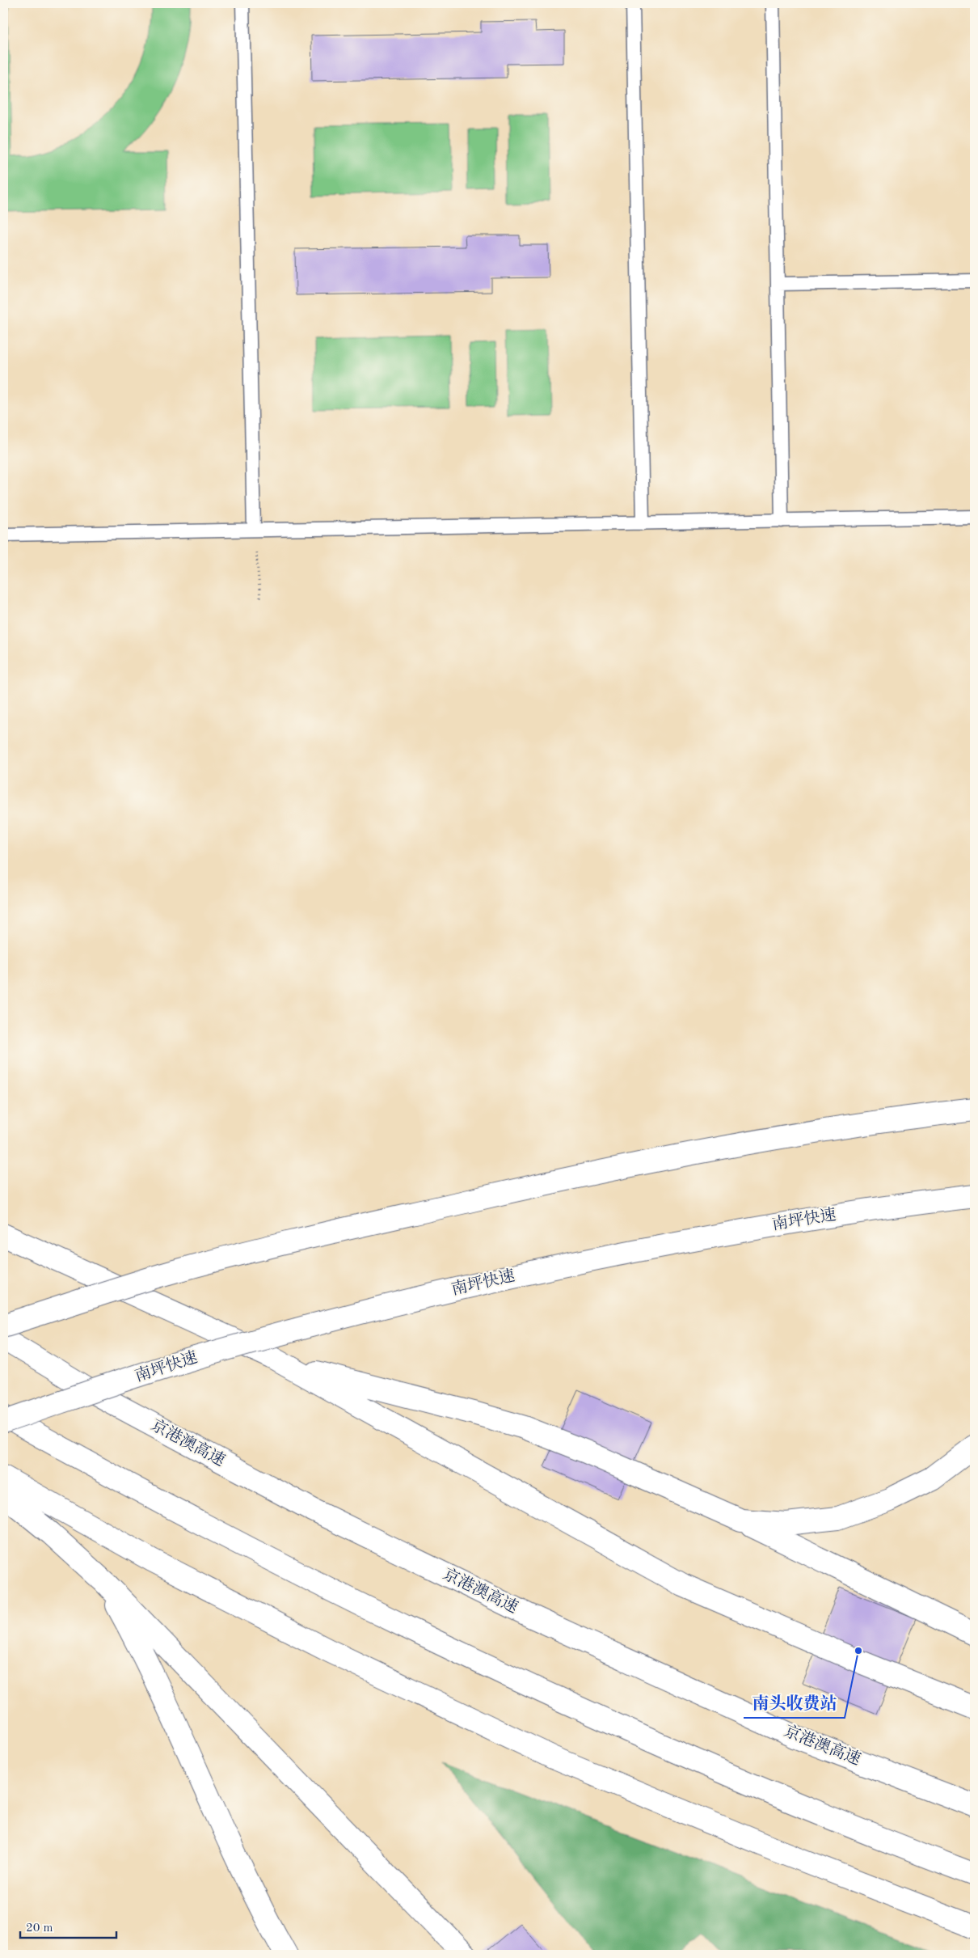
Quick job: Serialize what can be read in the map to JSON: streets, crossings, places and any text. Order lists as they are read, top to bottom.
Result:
{
  "streets": {
    "highway": ["南坪快速", "京港澳高速"]
  },
  "places": ["南头收费站"],
  "scale_bar": "20 m"
}
